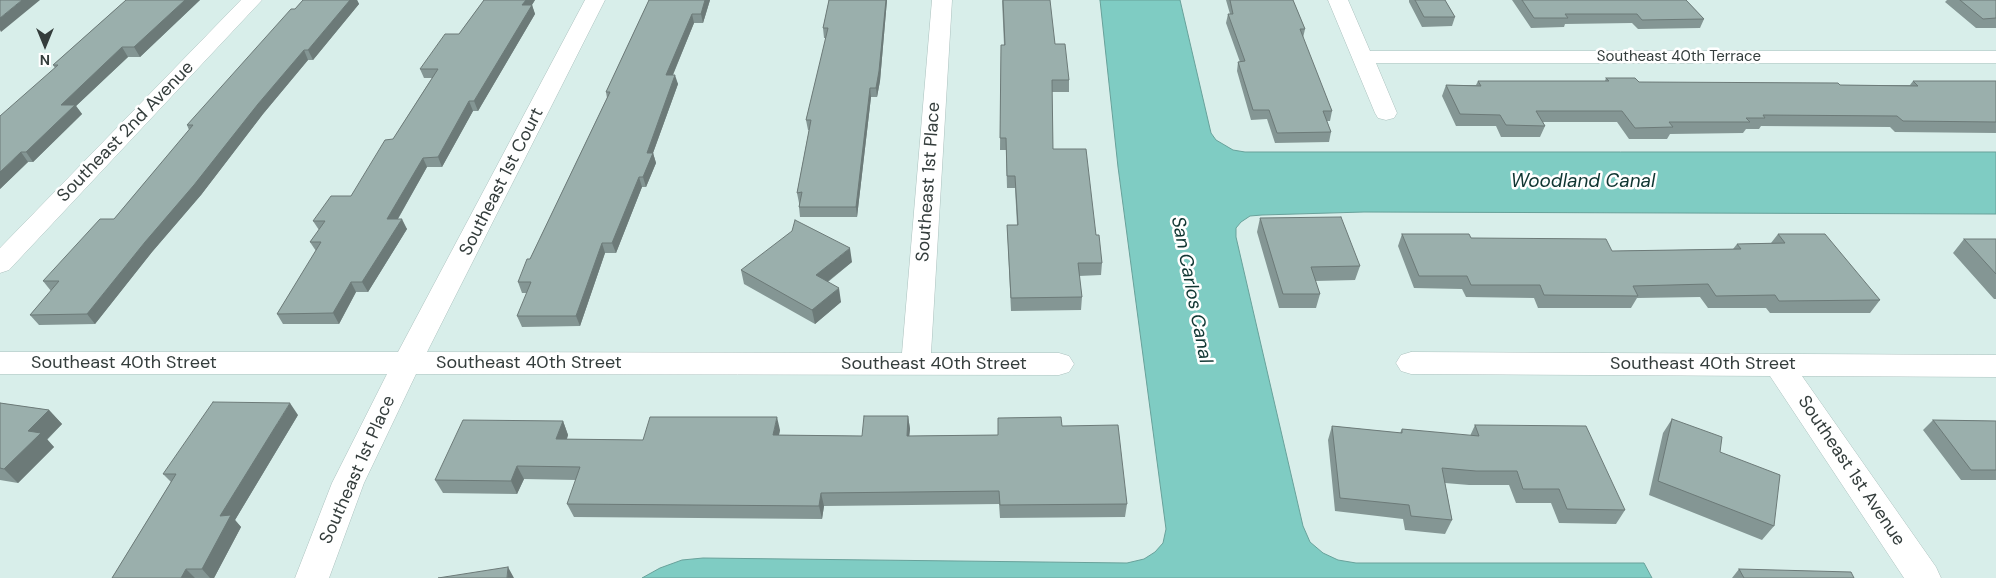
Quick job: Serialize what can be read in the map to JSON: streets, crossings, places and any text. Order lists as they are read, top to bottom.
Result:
{
  "streets": {
    "street": [
      "Southeast 40th Terrace",
      "Southeast 2nd Avenue",
      "Southeast 1st Court",
      "Southeast 1st Place",
      "Southeast 40th Street",
      "Southeast 1st Avenue"
    ]
  },
  "crossings": [
    ["Southeast 1st Court", "Southeast 1st Place"],
    ["Southeast 1st Court", "Southeast 40th Street"],
    ["Southeast 1st Place", "Southeast 40th Street"],
    ["Southeast 40th Street", "Southeast 1st Avenue"]
  ],
  "water": ["Woodland Canal", "San Carlos Canal"],
  "north": "bottom"
}
